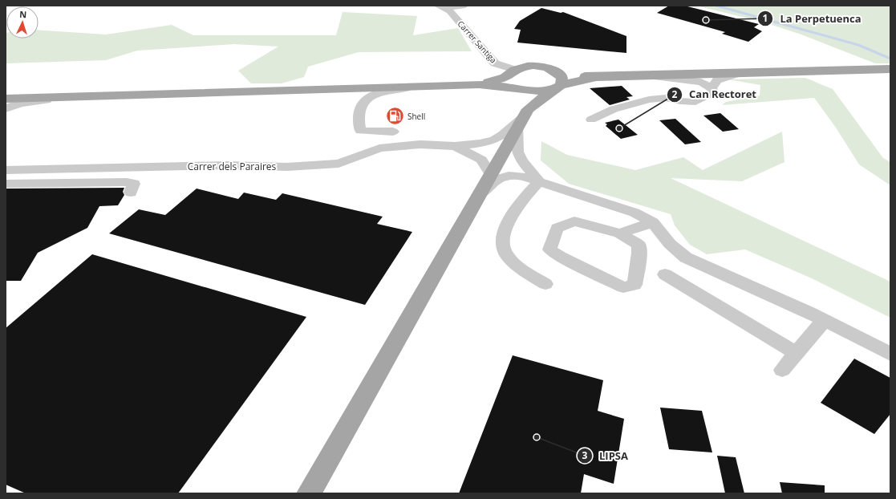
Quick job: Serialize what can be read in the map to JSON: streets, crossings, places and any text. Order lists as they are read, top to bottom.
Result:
{
  "streets": {
    "street": ["Carrer Santiga", "Carrer dels Paraires"]
  },
  "places": {
    "other": ["La Perpetuenca", "Can Rectoret", "LIPSA"],
    "fuel station": ["Shell"]
  },
  "north": "top"
}
